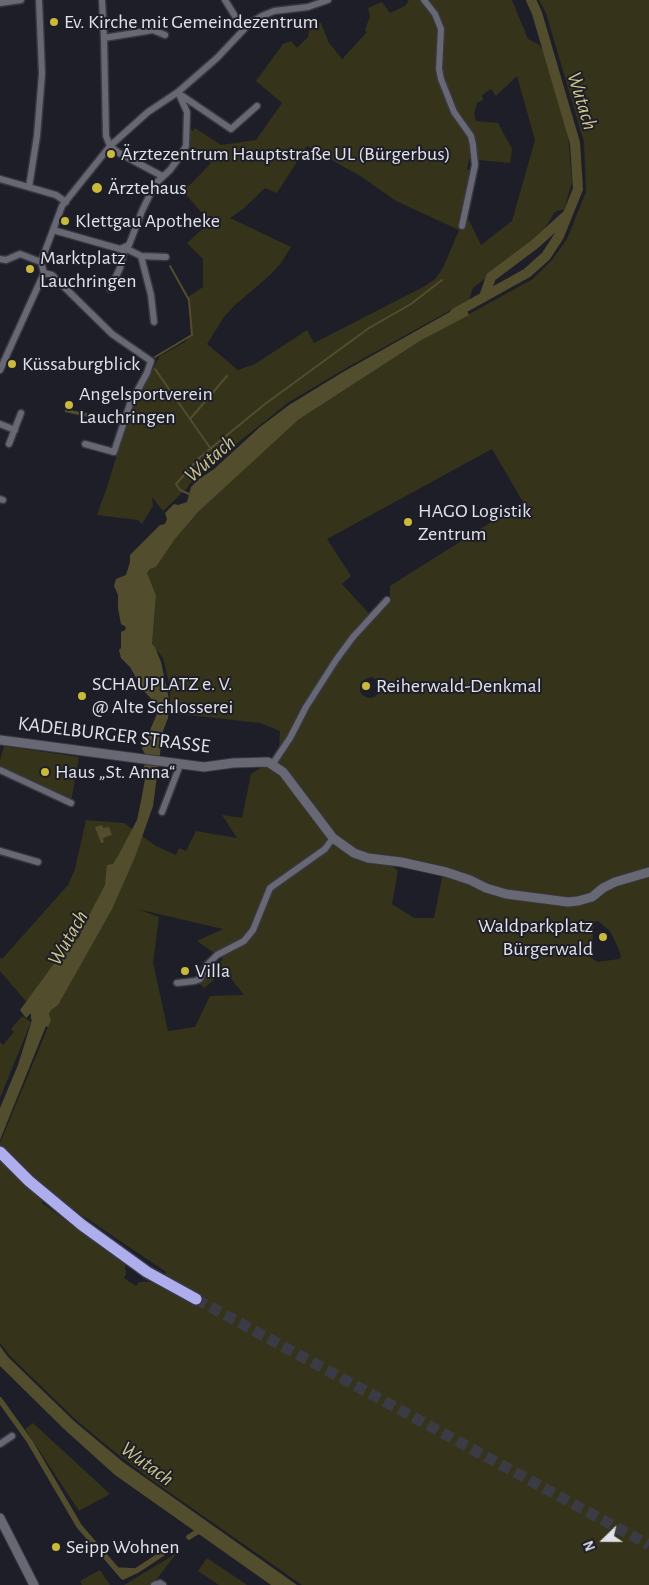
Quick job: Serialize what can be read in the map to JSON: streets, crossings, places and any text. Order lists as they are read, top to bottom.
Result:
{
  "streets": {
    "main road": ["KADELBURGER STRASSE"]
  },
  "water": ["Wutach"],
  "places": [
    "Ev. Kirche mit Gemeindezentrum",
    "Ärztezentrum Hauptstraße UL (Bürgerbus)",
    "Ärztehaus",
    "Klettgau Apotheke",
    "Marktplatz Lauchringen",
    "Küssaburgblick",
    "Angelsportverein Lauchringen",
    "HAGO Logistik Zentrum",
    "Reiherwald-Denkmal",
    "SCHAUPLATZ e. V. @ Alte Schlosserei",
    "Haus „St. Anna“",
    "Waldparkplatz Bürgerwald",
    "Villa",
    "Seipp Wohnen"
  ],
  "north": "left"
}
